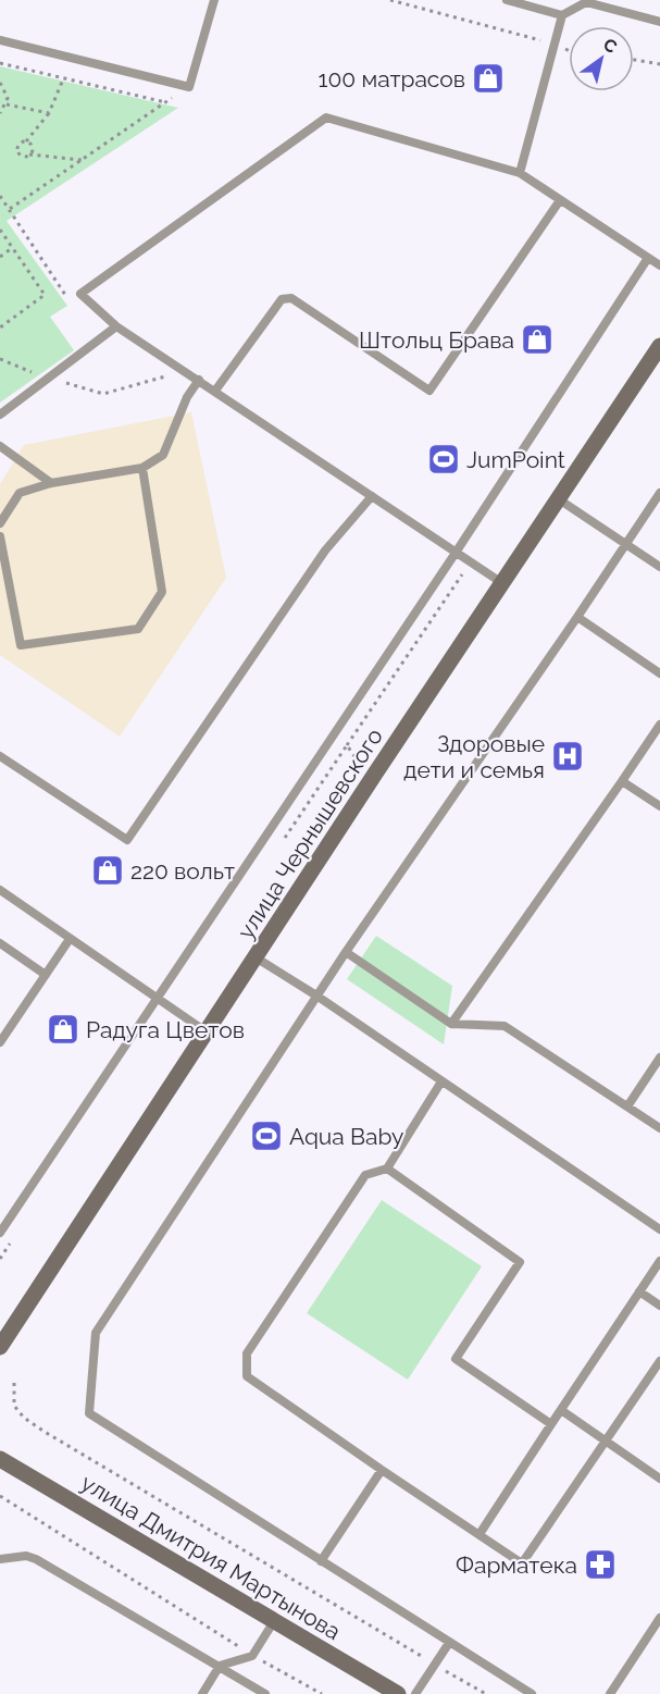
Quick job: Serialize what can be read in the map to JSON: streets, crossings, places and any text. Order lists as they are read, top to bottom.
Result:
{
  "streets": {
    "main road": ["улица Чернышевского", "улица Дмитрия Мартынова"]
  },
  "places": {
    "shop": [
      "100 матрасов",
      "Штольц Брава",
      "220 вольт",
      "Радуга Цветов"
    ],
    "sports": ["JumPoint", "Aqua Baby"],
    "hospital": ["Здоровые дети и семья"],
    "pharmacy": ["Фарматека"]
  },
  "north": "top right"
}
